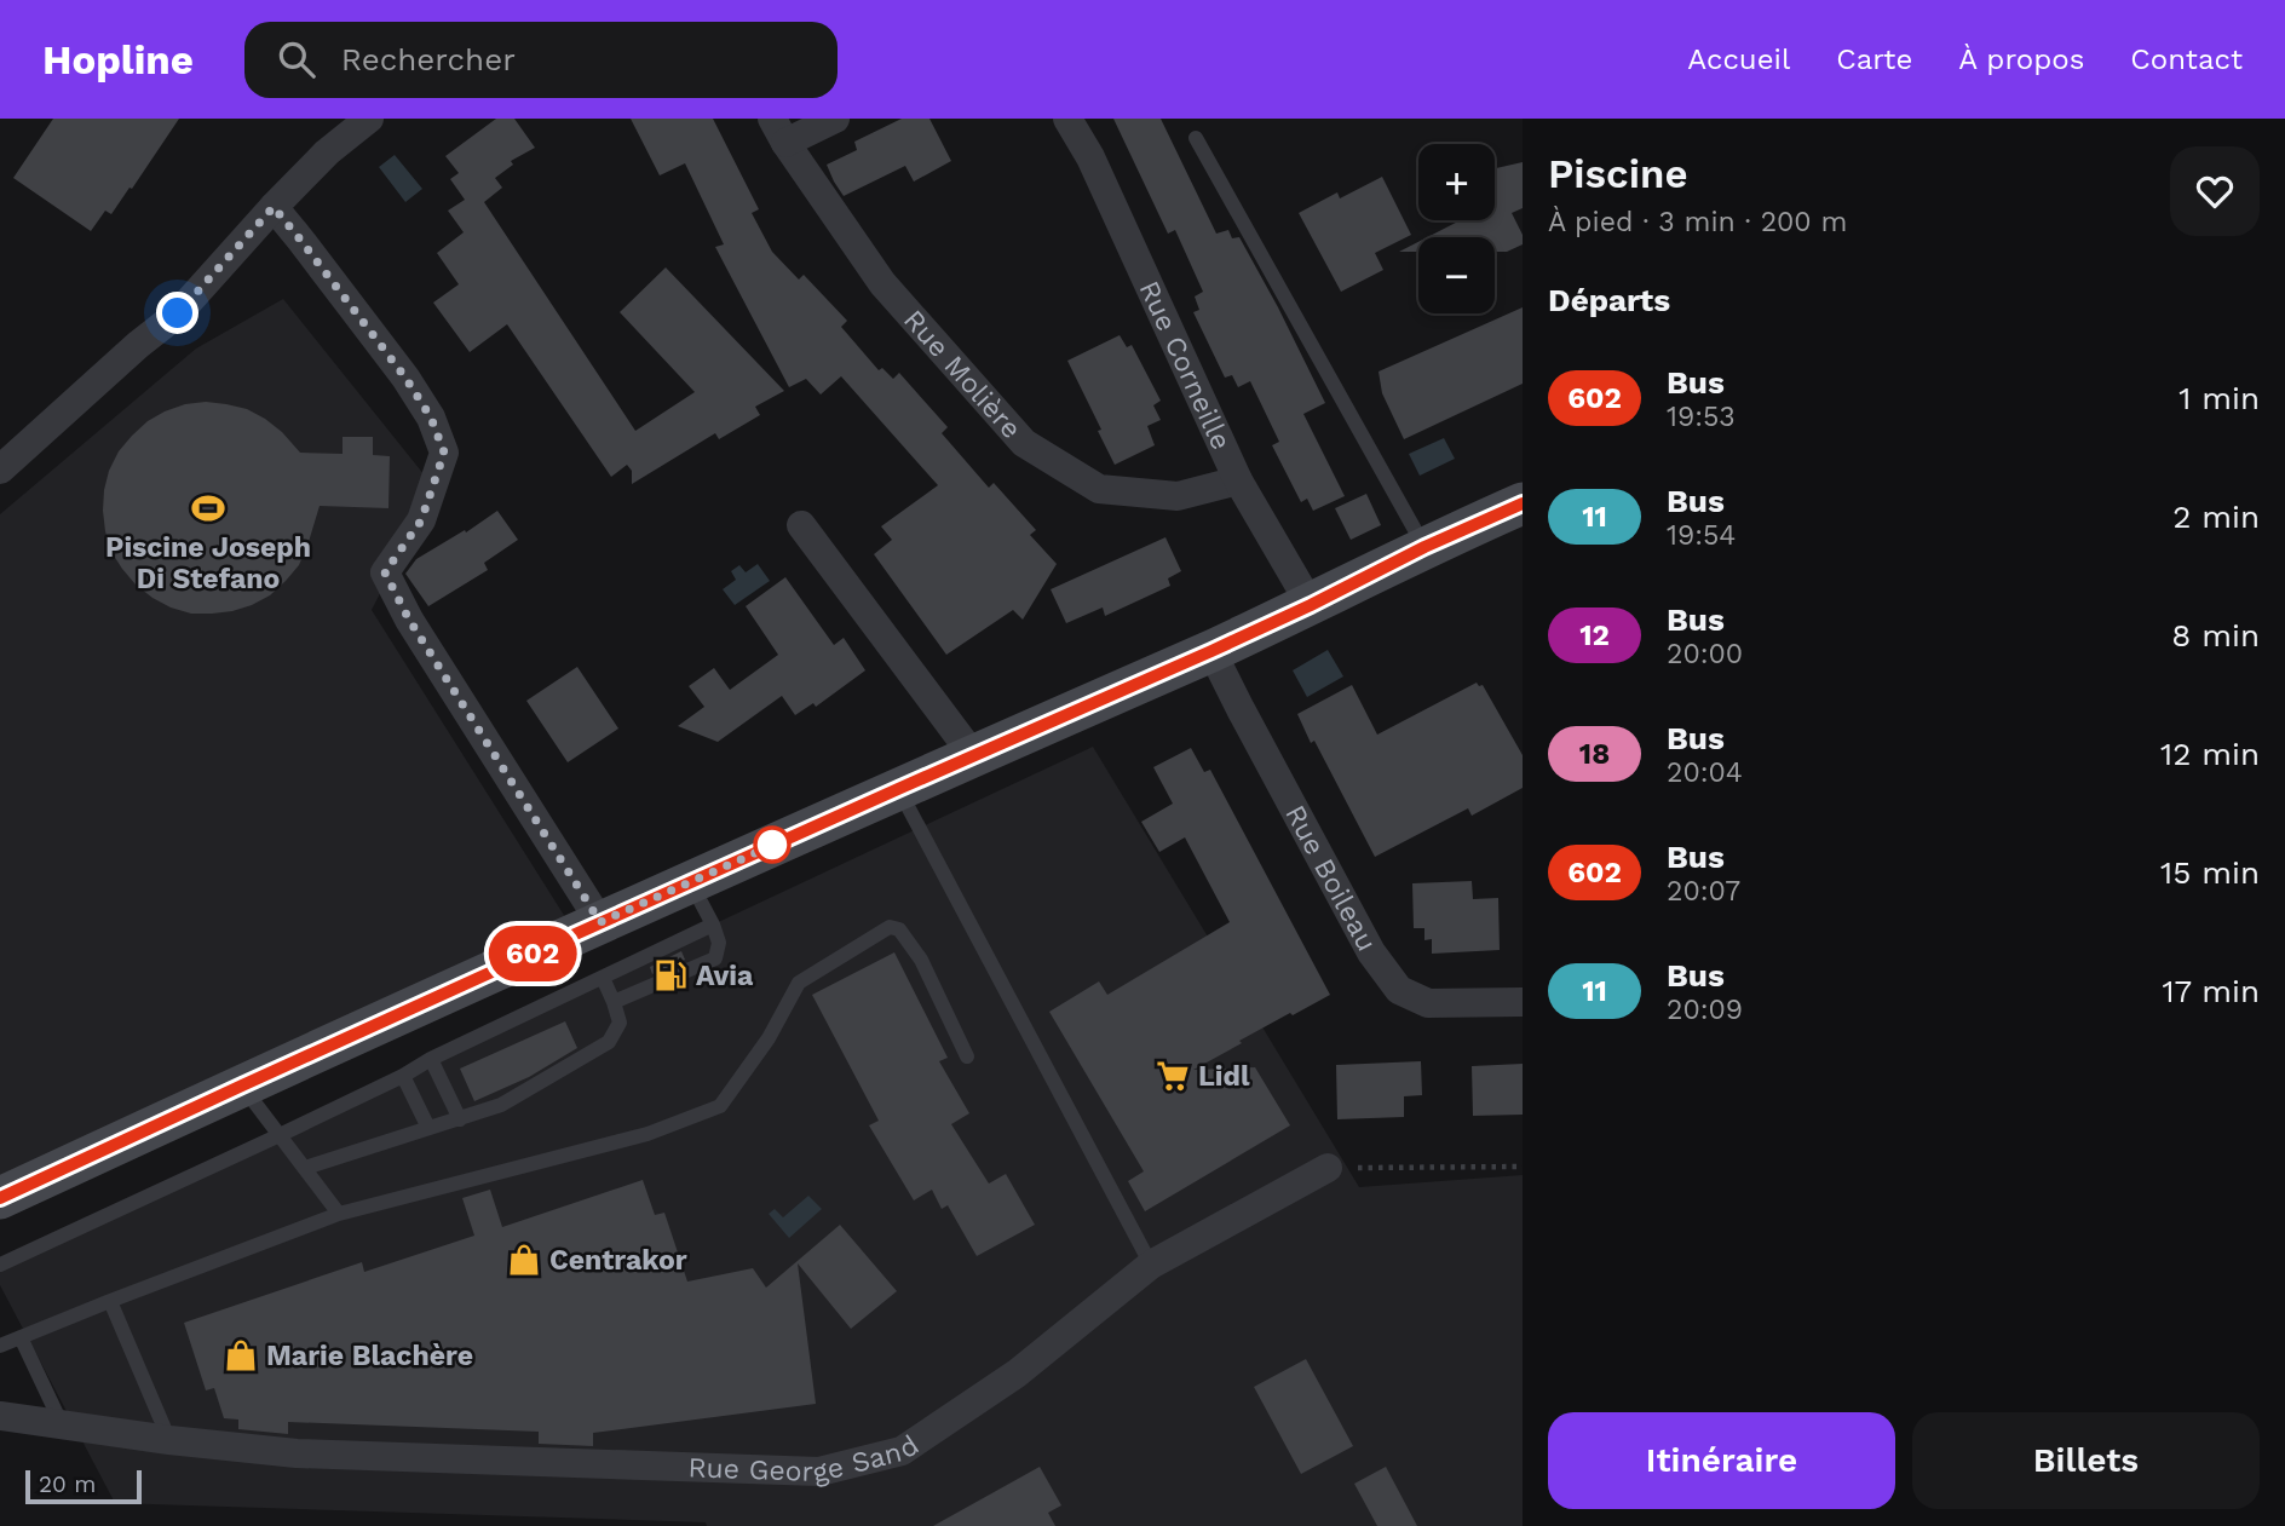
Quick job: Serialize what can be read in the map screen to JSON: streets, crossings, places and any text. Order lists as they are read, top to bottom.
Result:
{
  "streets": {
    "street": [
      "Rue Corneille",
      "Rue Molière",
      "Rue Boileau",
      "Rue George Sand"
    ]
  },
  "crossings": [
    ["Rue Corneille", "Rue Molière"]
  ],
  "places": {
    "sports": ["Piscine Joseph Di Stefano"],
    "fuel station": ["Avia"],
    "supermarket": ["Lidl"],
    "shop": ["Centrakor", "Marie Blachère"]
  },
  "lines": ["bus line 602"],
  "scale_bar": "20 m",
  "page": {
    "header": "Hopline",
    "search": "Rechercher",
    "nav": [
      "Accueil",
      "Carte",
      "À propos",
      "Contact"
    ],
    "on_map": "602",
    "heading": [
      ["Piscine", "À pied · 3 min · 200 m"],
      "Départs"
    ],
    "map_buttons": ["+", "−"],
    "list": [
      {
        "mark": "602",
        "name": "Bus",
        "note": "19:53",
        "value": "1 min"
      },
      {
        "mark": "11",
        "name": "Bus",
        "note": "19:54",
        "value": "2 min"
      },
      {
        "mark": "12",
        "name": "Bus",
        "note": "20:00",
        "value": "8 min"
      },
      {
        "mark": "18",
        "name": "Bus",
        "note": "20:04",
        "value": "12 min"
      },
      {
        "mark": "602",
        "name": "Bus",
        "note": "20:07",
        "value": "15 min"
      },
      {
        "mark": "11",
        "name": "Bus",
        "note": "20:09",
        "value": "17 min"
      }
    ],
    "buttons": ["Itinéraire", "Billets"],
    "scale": "20 m"
  }
}
